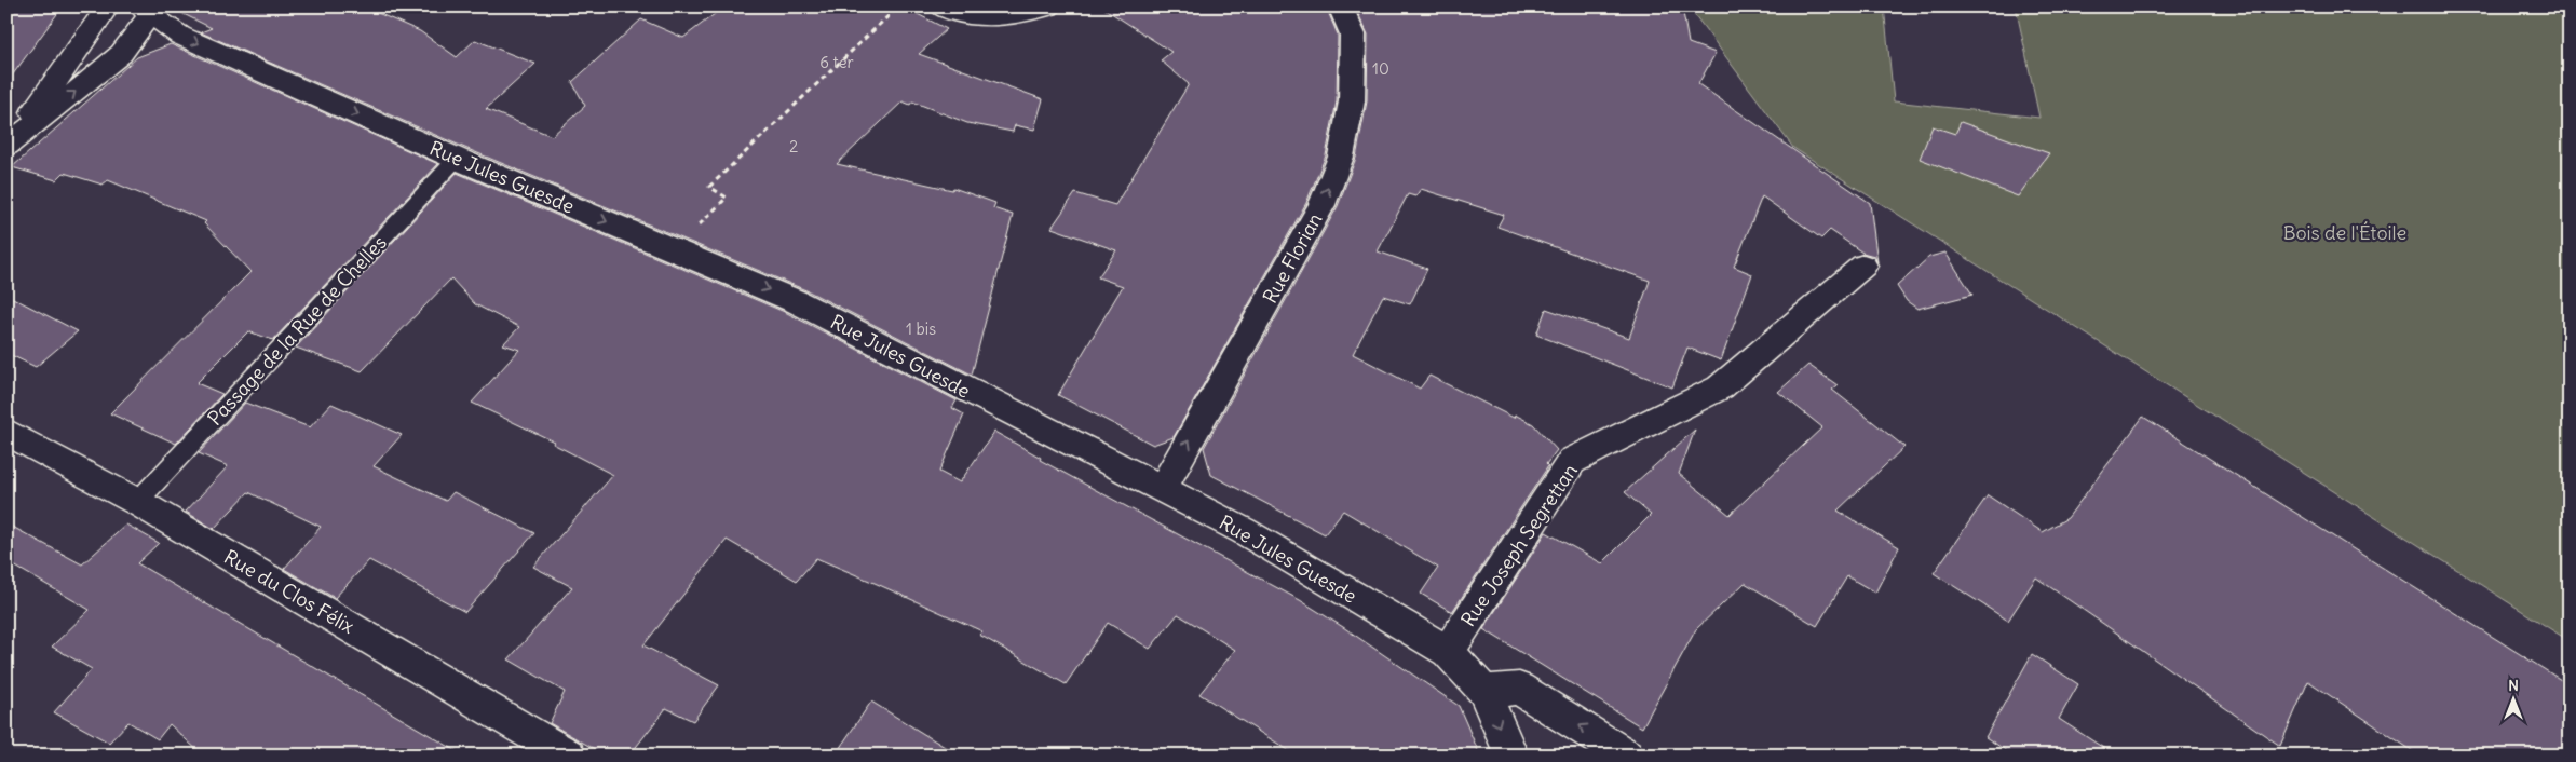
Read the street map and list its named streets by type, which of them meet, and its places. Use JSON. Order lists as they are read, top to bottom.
{
  "streets": {
    "street": [
      "Rue Jules Guesde",
      "Rue Florian",
      "Rue Joseph Segrettan",
      "Rue du Clos Félix"
    ],
    "lane": ["Passage de la Rue de Chelles"]
  },
  "crossings": [
    ["Rue Jules Guesde", "Rue Florian"],
    ["Rue Jules Guesde", "Passage de la Rue de Chelles"],
    ["Rue Jules Guesde", "Rue Joseph Segrettan"],
    ["Passage de la Rue de Chelles", "Rue du Clos Félix"]
  ],
  "one_way": ["Rue Jules Guesde", "Rue Florian"],
  "parks": ["Bois de l'Étoile"],
  "house_numbers": [
    "6 ter",
    "10",
    "2",
    "1 bis"
  ],
  "north": "top"
}
